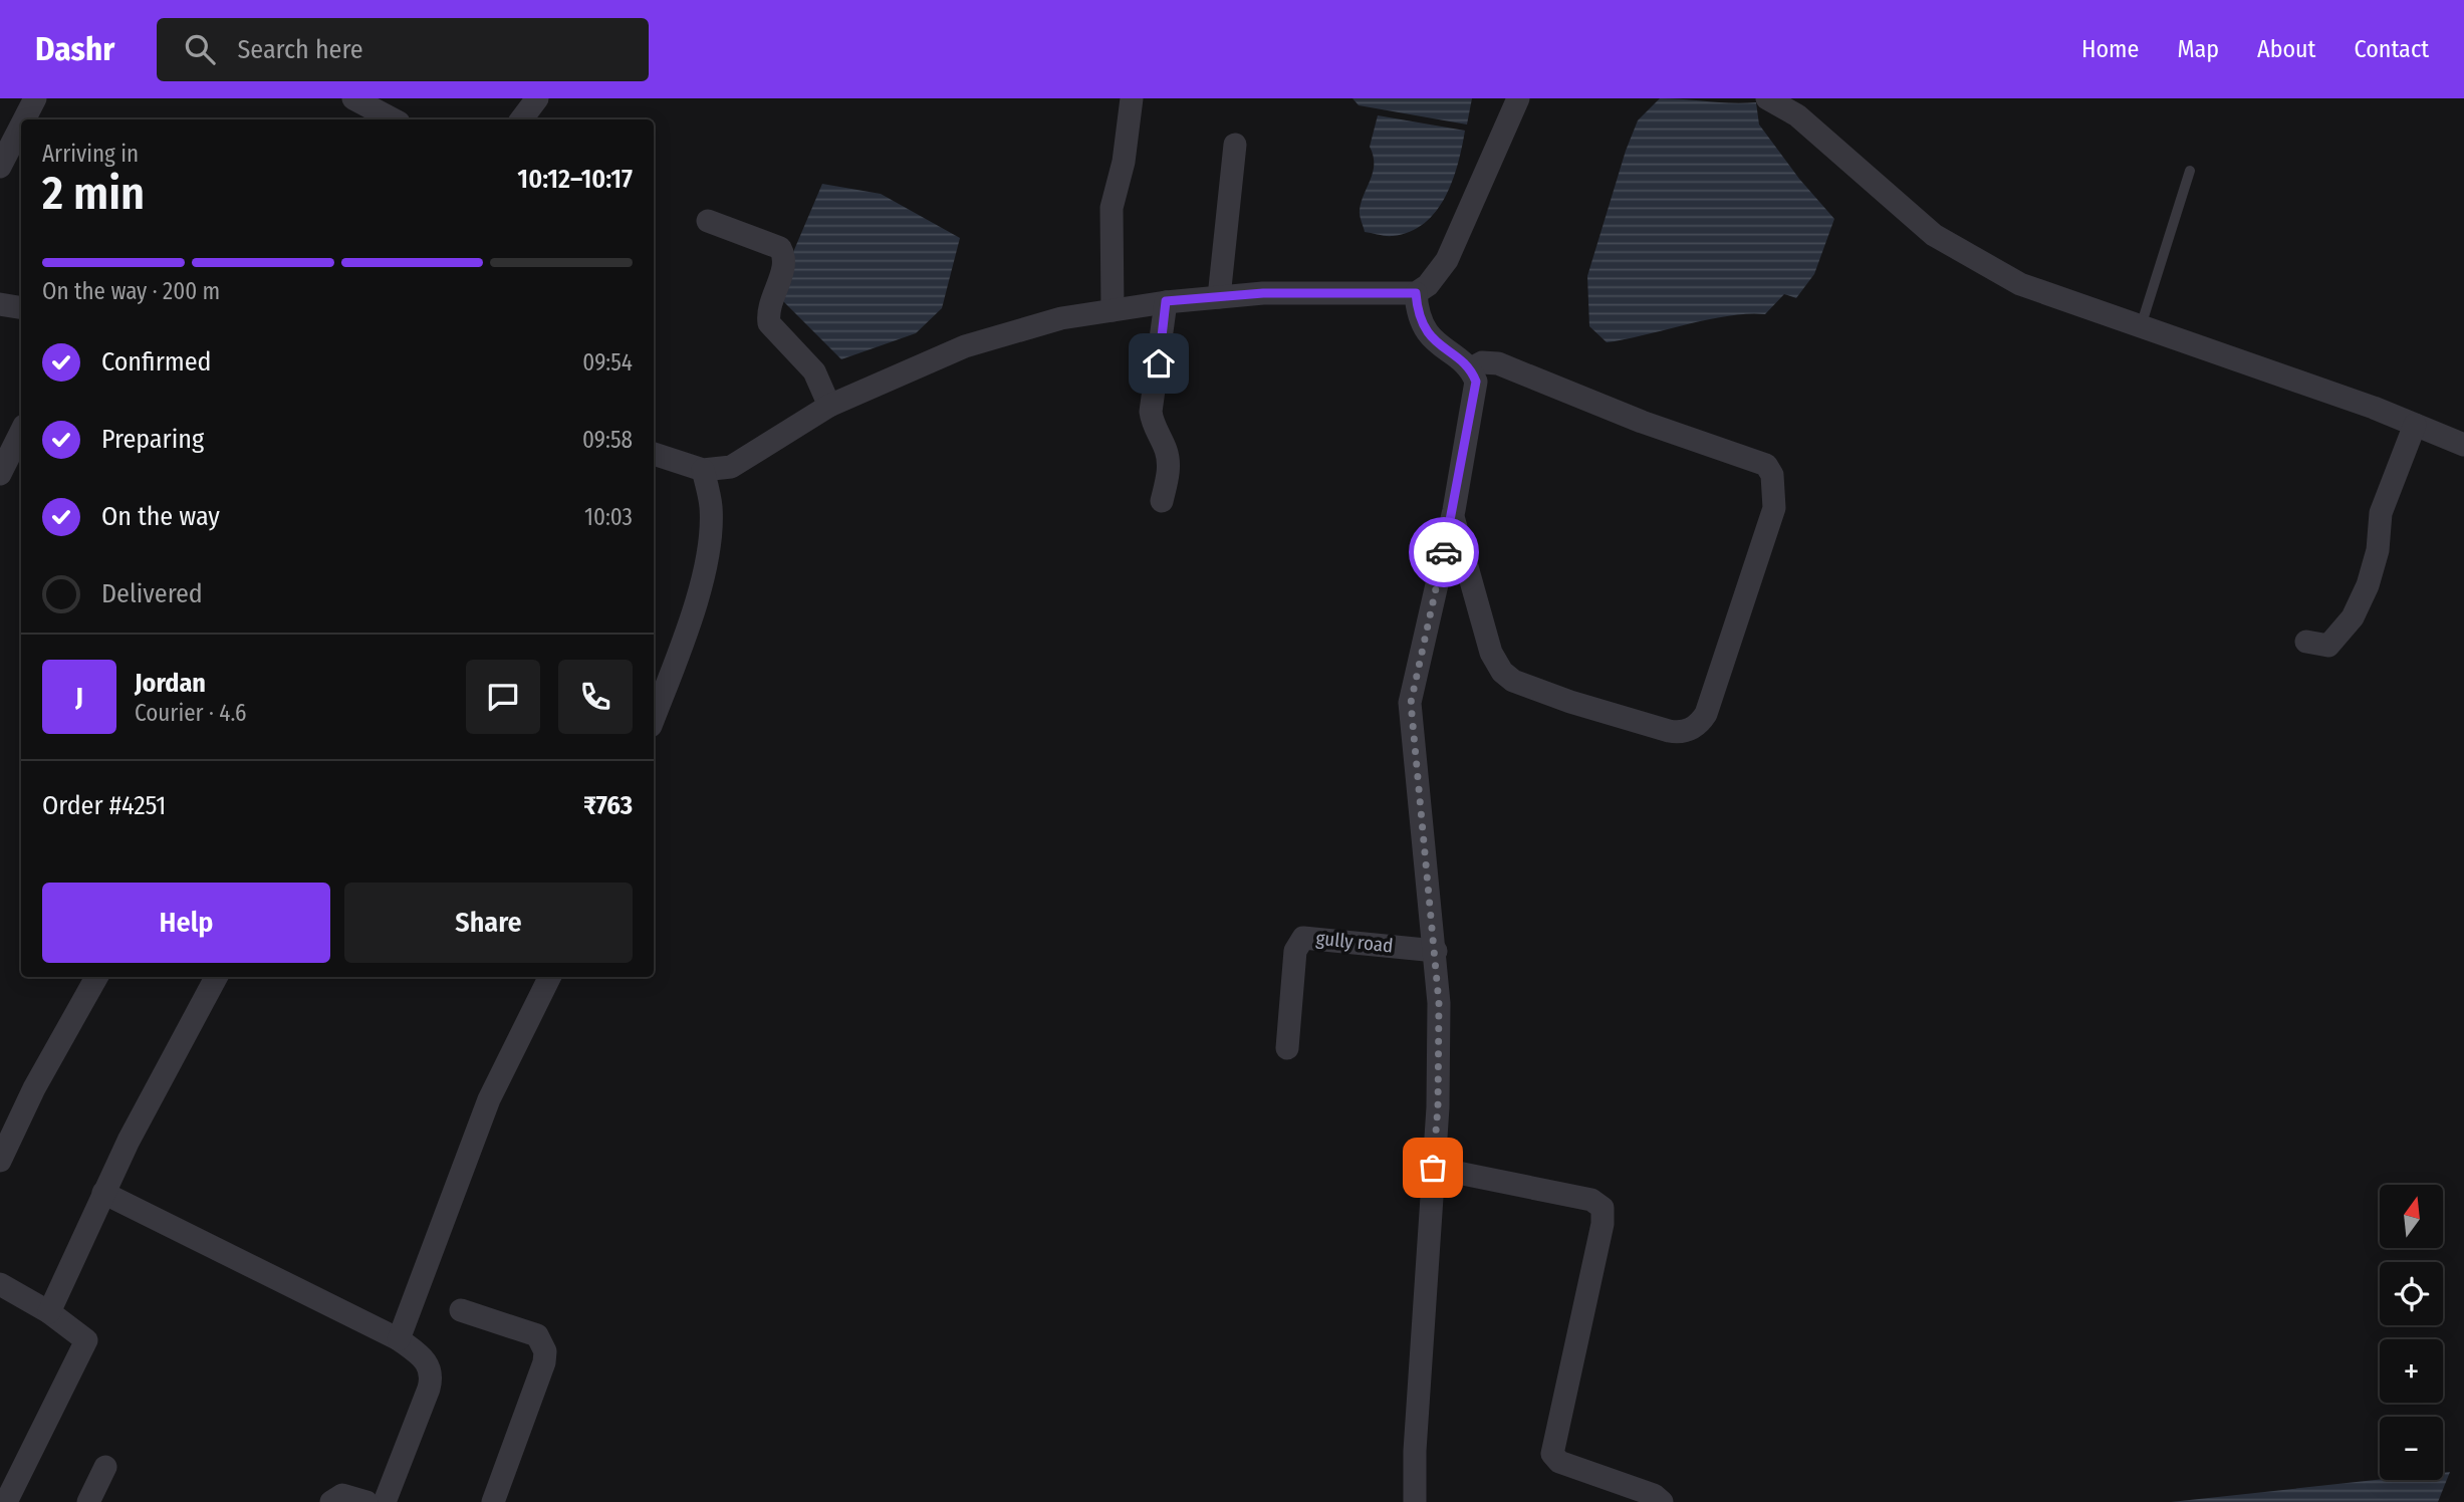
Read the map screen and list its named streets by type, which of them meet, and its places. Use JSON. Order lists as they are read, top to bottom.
{
  "streets": {
    "street": ["gully road"]
  },
  "north": "top",
  "page": {
    "header": "Dashr",
    "search": "Search here",
    "nav": [
      "Home",
      "Map",
      "About",
      "Contact"
    ],
    "heading": ["2 min", "Arriving in", "10:12–10:17"],
    "panel": [
      "Jordan",
      "Courier · 4.6",
      "Order #4251",
      "₹763"
    ],
    "bar": "On the way · 200 m",
    "list": [
      ["Confirmed", "09:54"],
      ["Preparing", "09:58"],
      ["On the way", "10:03"],
      "Delivered"
    ],
    "round": "J",
    "buttons": ["Help", "Share"],
    "map_buttons": ["+", "−"]
  }
}
